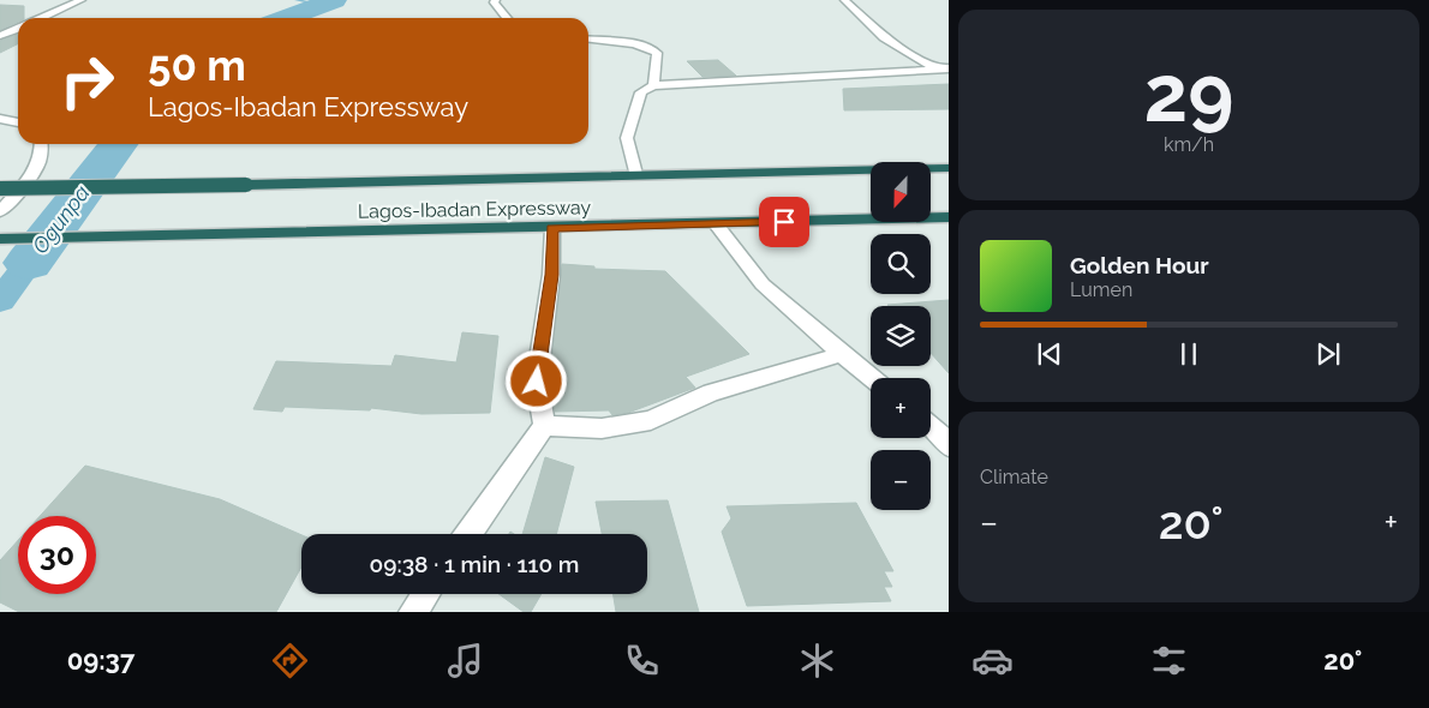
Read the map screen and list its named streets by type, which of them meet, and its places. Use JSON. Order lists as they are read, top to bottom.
{
  "streets": {
    "highway": ["Lagos-Ibadan Expressway"]
  },
  "water": ["Ogunpa"],
  "north": "bottom",
  "page": {
    "tile": [
      ["29", "km/h"],
      "Climate"
    ],
    "turn": ["50 m", "Lagos-Ibadan Expressway"],
    "map_buttons": ["+", "−"],
    "song": ["Golden Hour", "Lumen"],
    "heat": ["−", "20°", "+"],
    "limit": "30",
    "trip": "09:38 · 1 min · 110 m",
    "tabs": ["09:37", "20°"]
  }
}
